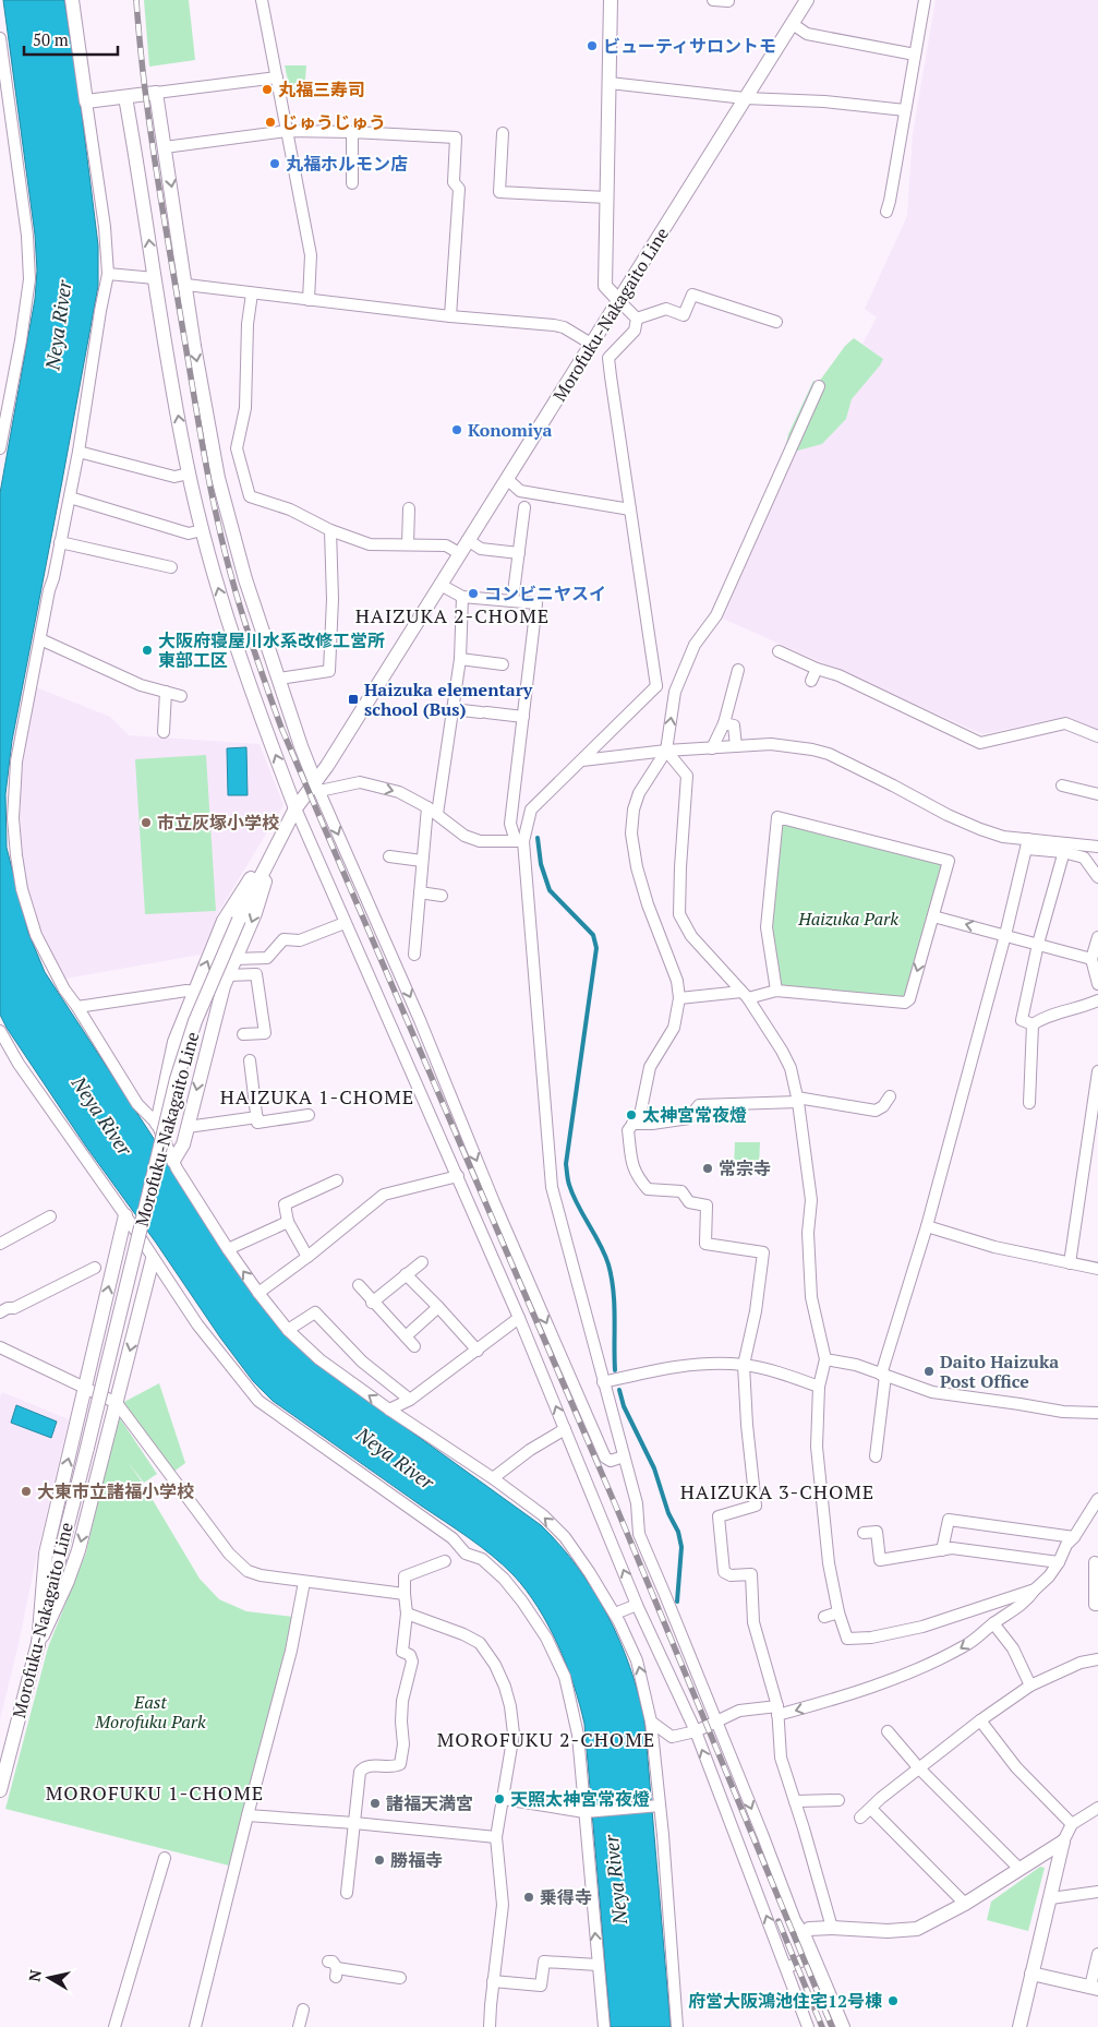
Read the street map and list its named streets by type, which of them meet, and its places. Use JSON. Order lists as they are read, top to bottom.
{
  "streets": {
    "street": ["Morofuku-Nakagaito Line"]
  },
  "districts": [
    "HAIZUKA 2-CHOME",
    "HAIZUKA 1-CHOME",
    "HAIZUKA 3-CHOME",
    "MOROFUKU 2-CHOME",
    "MOROFUKU 1-CHOME"
  ],
  "water": ["Neya River"],
  "parks": ["Haizuka Park", "East Morofuku Park"],
  "places": {
    "other": [
      "ビューティサロントモ",
      "丸福三寿司",
      "じゅうじゅう",
      "丸福ホルモン店",
      "Konomiya",
      "コンビニヤスイ",
      "大阪府寝屋川水系改修工営所 東部工区",
      "市立灰塚小学校",
      "太神宮常夜燈",
      "常宗寺",
      "Daito Haizuka Post Office",
      "大東市立諸福小学校",
      "天照太神宮常夜燈",
      "諸福天満宮",
      "勝福寺",
      "乗得寺",
      "府営大阪鴻池住宅12号棟"
    ],
    "transit": ["Haizuka elementary school (Bus)"]
  },
  "scale_bar": "50 m",
  "north": "left"
}
